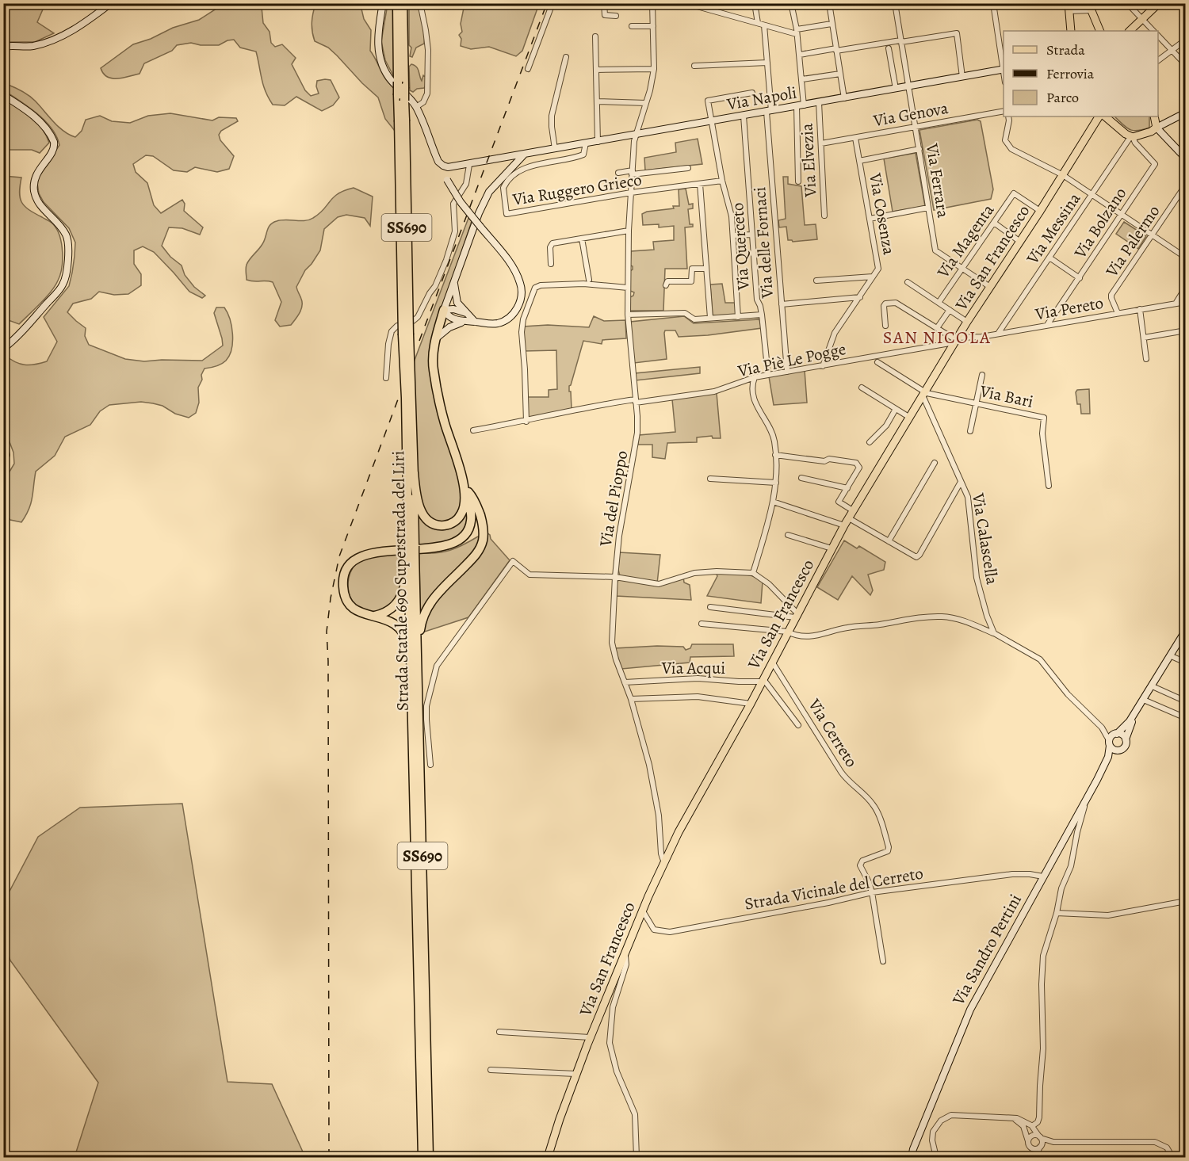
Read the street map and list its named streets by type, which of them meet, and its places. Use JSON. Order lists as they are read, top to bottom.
{
  "streets": {
    "highway": ["SS690", "Strada Statale 690 Superstrada del Liri"],
    "main road": ["Via Napoli", "Via San Francesco", "Via Sandro Pertini"],
    "street": [
      "Via Genova",
      "Via Elvezia",
      "Via Ferrara",
      "Via Ruggero Grieco",
      "Via Cosenza",
      "Via Bolzano",
      "Via Messina",
      "Via Magenta",
      "Via Palermo",
      "Via delle Fornaci",
      "Via Querceto",
      "Via Pereto",
      "Via Piè Le Pogge",
      "Via Bari",
      "Via del Pioppo",
      "Via Calascella",
      "Via Acqui",
      "Via Cerreto",
      "Strada Vicinale del Cerreto"
    ]
  },
  "crossings": [
    ["Via Napoli", "Via Elvezia"],
    ["Via Napoli", "Via Ferrara"],
    ["Via Napoli", "Via Ruggero Grieco"],
    ["Via Napoli", "Via delle Fornaci"],
    ["Via Napoli", "Via Querceto"],
    ["Via Napoli", "Via del Pioppo"],
    ["Via Genova", "Via Elvezia"],
    ["Via Genova", "Via Ferrara"],
    ["Via Genova", "Via Cosenza"],
    ["Via Ferrara", "Via Magenta"],
    ["Via Ruggero Grieco", "Via del Pioppo"],
    ["Via Cosenza", "Via Piè Le Pogge"],
    ["Via Bolzano", "Via Messina"],
    ["Via Bolzano", "Via Pereto"],
    ["Via Messina", "Via Pereto"],
    ["Via Magenta", "Via San Francesco"],
    ["Via Palermo", "Via Pereto"],
    ["Via delle Fornaci", "Via Piè Le Pogge"],
    ["Via Querceto", "Via Piè Le Pogge"],
    ["Via San Francesco", "Via Pereto"],
    ["Via San Francesco", "Via Piè Le Pogge"],
    ["Via San Francesco", "Via Bari"],
    ["Via San Francesco", "Via del Pioppo"],
    ["Via San Francesco", "Via Calascella"],
    ["Via San Francesco", "Via Acqui"],
    ["Via San Francesco", "Via Cerreto"],
    ["Via San Francesco", "Strada Vicinale del Cerreto"],
    ["Via Pereto", "Via Piè Le Pogge"],
    ["Via Piè Le Pogge", "Via del Pioppo"],
    ["Via Bari", "Via Calascella"],
    ["Via del Pioppo", "Via Acqui"],
    ["Via Cerreto", "Strada Vicinale del Cerreto"],
    ["Strada Vicinale del Cerreto", "Via Sandro Pertini"]
  ],
  "districts": ["SAN NICOLA"],
  "legend": ["Strada", "Ferrovia", "Parco"]
}
